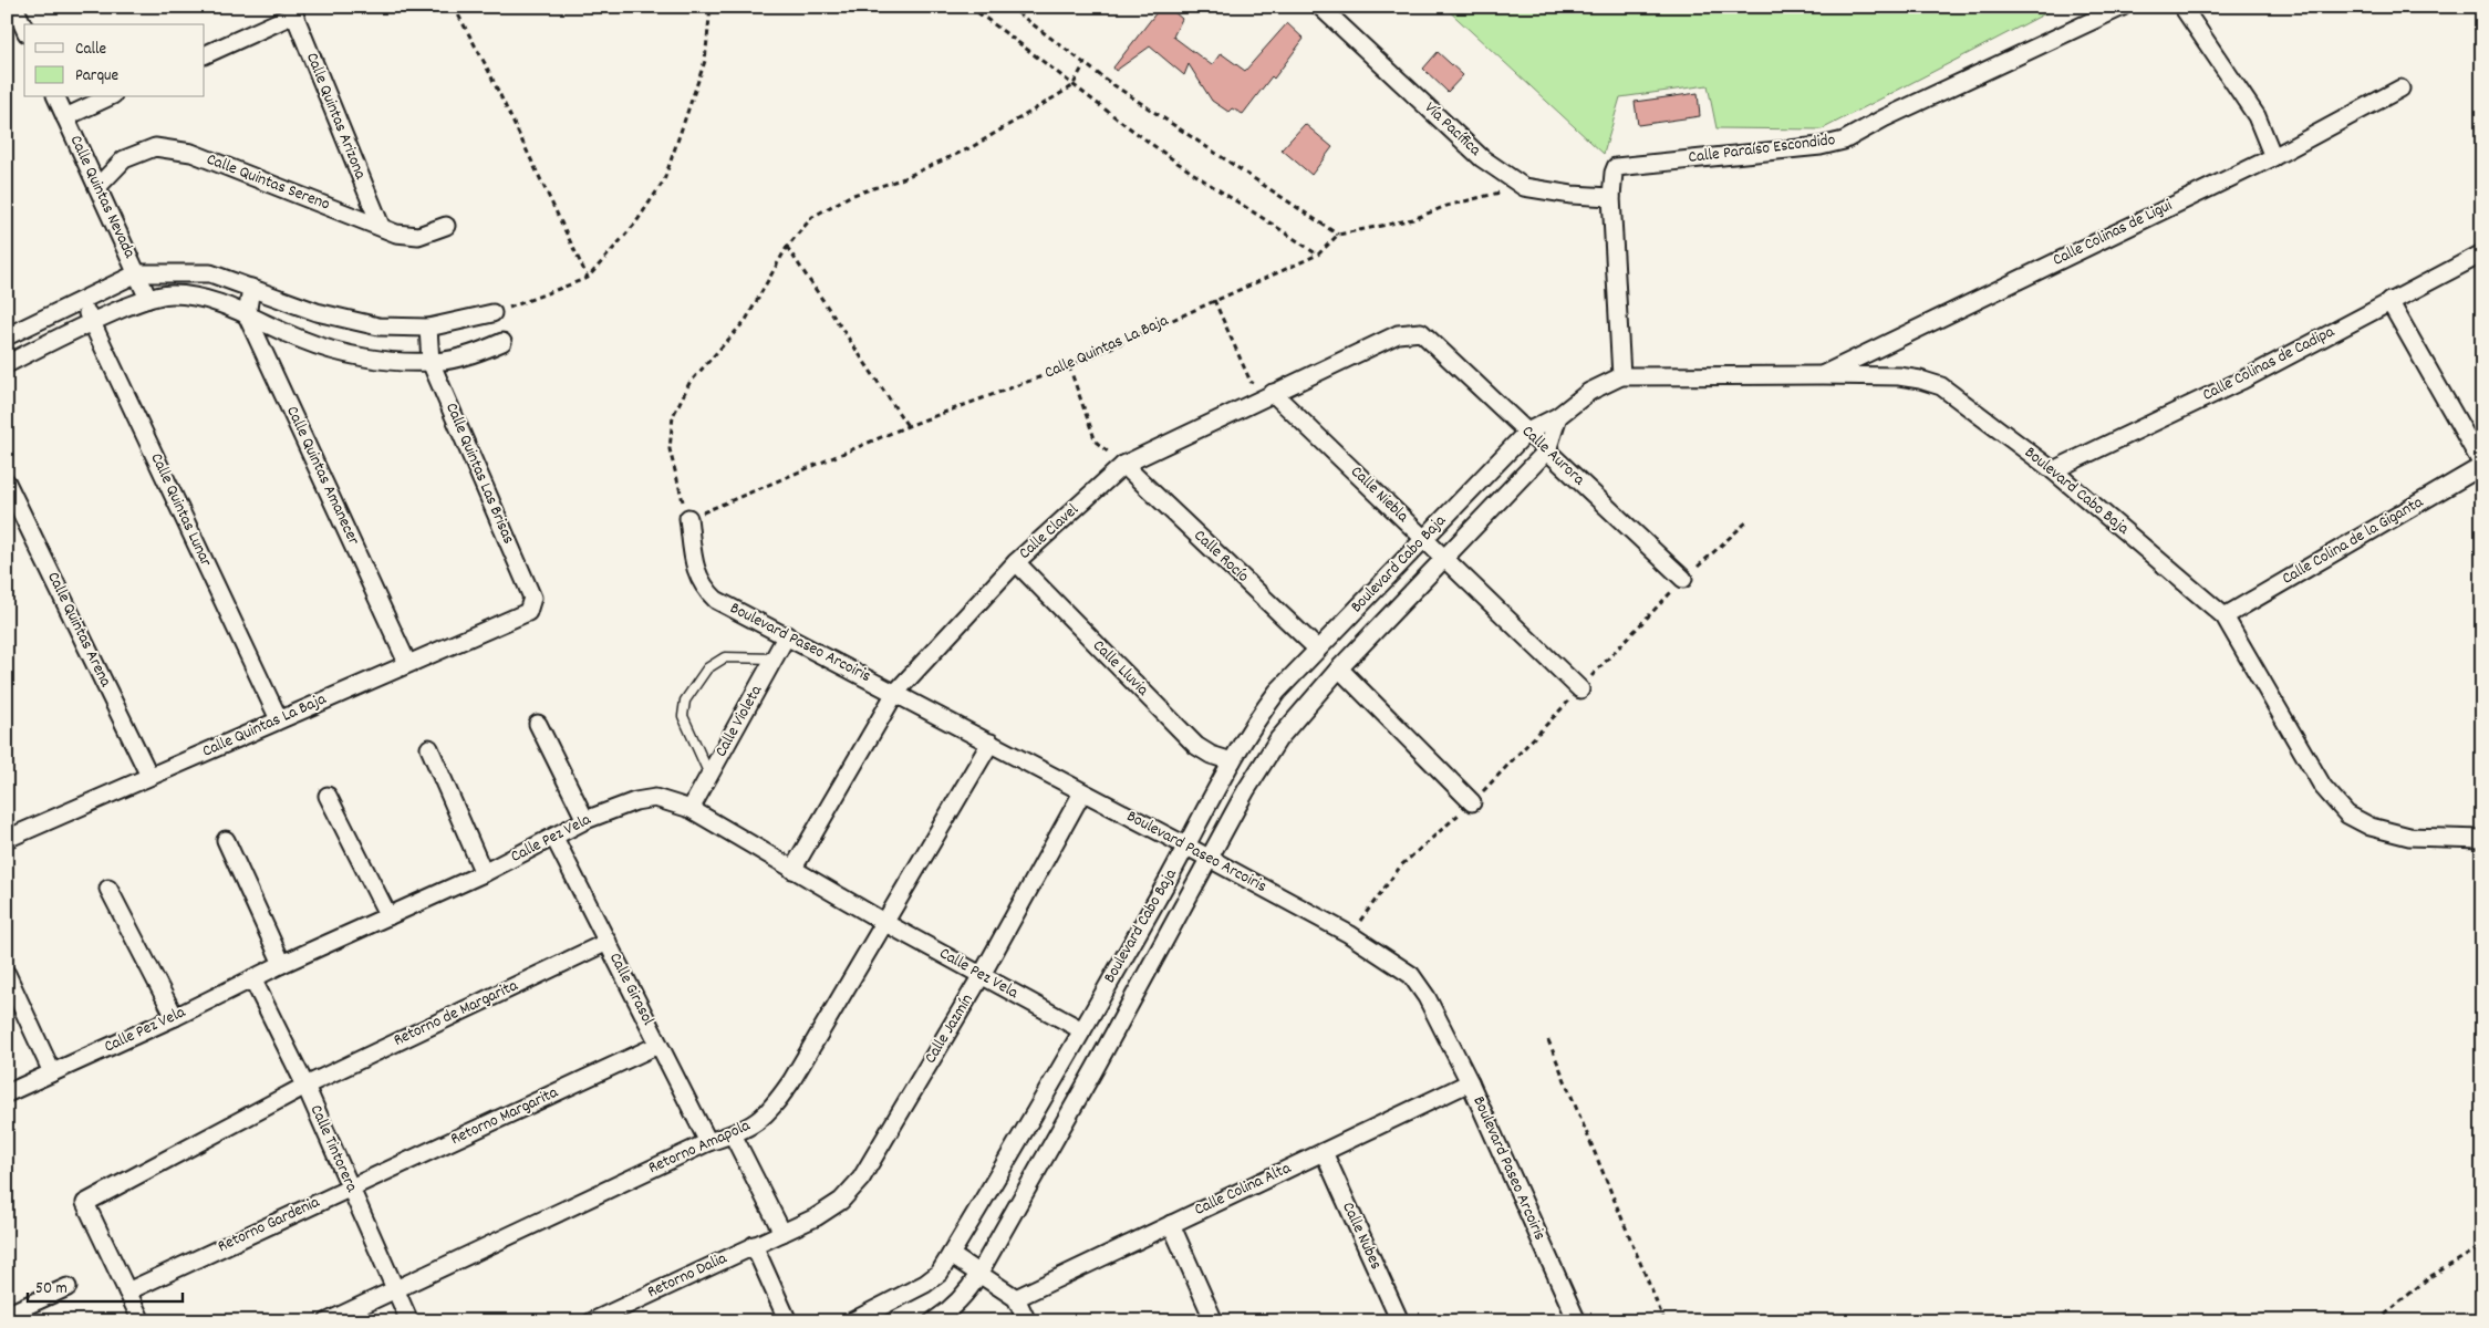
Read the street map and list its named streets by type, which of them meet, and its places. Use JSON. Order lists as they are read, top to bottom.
{
  "streets": {
    "street": [
      "Calle Quintas Arizona",
      "Vía Pacífica",
      "Calle Paraíso Escondido",
      "Calle Quintas Sereno",
      "Calle Quintas Nevada",
      "Calle Colinas de Ligui",
      "Calle Quintas La Baja",
      "Calle Colinas de Cadipa",
      "Calle Aurora",
      "Calle Quintas Las Brisas",
      "Calle Quintas Amanecer",
      "Boulevard Cabo Baja",
      "Calle Niebla",
      "Calle Quintas Lunar",
      "Calle Clavel",
      "Calle Colina de la Giganta",
      "Calle Rocío",
      "Calle Quintas Arena",
      "Boulevard Paseo Arcoiris",
      "Calle Lluvia",
      "Calle Violeta",
      "Calle Pez Vela",
      "Calle Girasol",
      "Retorno de Margarita",
      "Calle Jazmín",
      "Retorno Margarita",
      "Retorno Amapola",
      "Calle Tintorera",
      "Calle Colina Alta",
      "Retorno Gardenia",
      "Calle Nubes",
      "Retorno Dalia"
    ]
  },
  "crossings": [
    ["Calle Quintas Arizona", "Calle Quintas Sereno"],
    ["Vía Pacífica", "Calle Paraíso Escondido"],
    ["Calle Paraíso Escondido", "Boulevard Cabo Baja"],
    ["Calle Quintas Sereno", "Calle Quintas Nevada"],
    ["Calle Colinas de Ligui", "Boulevard Cabo Baja"],
    ["Calle Quintas La Baja", "Calle Quintas Las Brisas"],
    ["Calle Quintas La Baja", "Calle Quintas Amanecer"],
    ["Calle Quintas La Baja", "Calle Quintas Lunar"],
    ["Calle Quintas La Baja", "Calle Quintas Arena"],
    ["Calle Quintas La Baja", "Boulevard Paseo Arcoiris"],
    ["Calle Colinas de Cadipa", "Boulevard Cabo Baja"],
    ["Calle Aurora", "Boulevard Cabo Baja"],
    ["Calle Aurora", "Calle Clavel"],
    ["Boulevard Cabo Baja", "Calle Niebla"],
    ["Boulevard Cabo Baja", "Calle Colina de la Giganta"],
    ["Boulevard Cabo Baja", "Calle Rocío"],
    ["Boulevard Cabo Baja", "Boulevard Paseo Arcoiris"],
    ["Boulevard Cabo Baja", "Calle Lluvia"],
    ["Boulevard Cabo Baja", "Calle Pez Vela"],
    ["Calle Niebla", "Calle Clavel"],
    ["Calle Clavel", "Calle Rocío"],
    ["Calle Clavel", "Boulevard Paseo Arcoiris"],
    ["Calle Clavel", "Calle Lluvia"],
    ["Calle Clavel", "Calle Pez Vela"],
    ["Boulevard Paseo Arcoiris", "Calle Violeta"],
    ["Boulevard Paseo Arcoiris", "Calle Jazmín"],
    ["Boulevard Paseo Arcoiris", "Retorno Amapola"],
    ["Boulevard Paseo Arcoiris", "Calle Colina Alta"],
    ["Calle Violeta", "Calle Pez Vela"],
    ["Calle Pez Vela", "Calle Girasol"],
    ["Calle Pez Vela", "Calle Jazmín"],
    ["Calle Pez Vela", "Retorno Amapola"],
    ["Calle Pez Vela", "Calle Tintorera"],
    ["Calle Girasol", "Retorno de Margarita"],
    ["Calle Girasol", "Retorno Margarita"],
    ["Calle Girasol", "Retorno Amapola"],
    ["Retorno de Margarita", "Calle Tintorera"],
    ["Retorno de Margarita", "Retorno Gardenia"],
    ["Calle Jazmín", "Retorno Dalia"],
    ["Retorno Margarita", "Calle Tintorera"],
    ["Retorno Margarita", "Retorno Gardenia"],
    ["Retorno Amapola", "Calle Tintorera"],
    ["Calle Tintorera", "Retorno Gardenia"],
    ["Calle Colina Alta", "Calle Nubes"]
  ],
  "legend": ["Calle", "Parque"],
  "scale_bar": "50 m"
}
